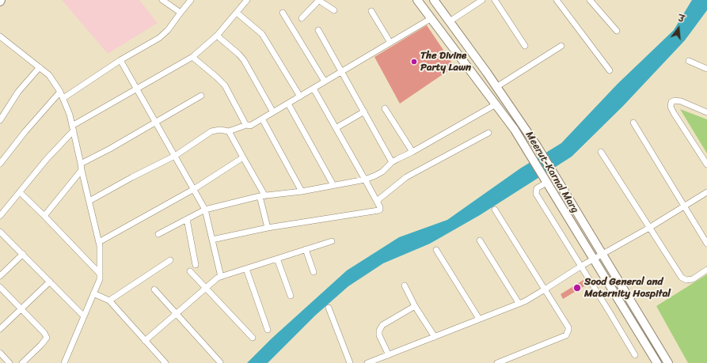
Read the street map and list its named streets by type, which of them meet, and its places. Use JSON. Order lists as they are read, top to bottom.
{
  "streets": {
    "street": ["Meerut-Karnal Marg"]
  },
  "places": ["The Divine Party Lawn", "Sood General and Maternity Hospital"],
  "north": "top"
}
